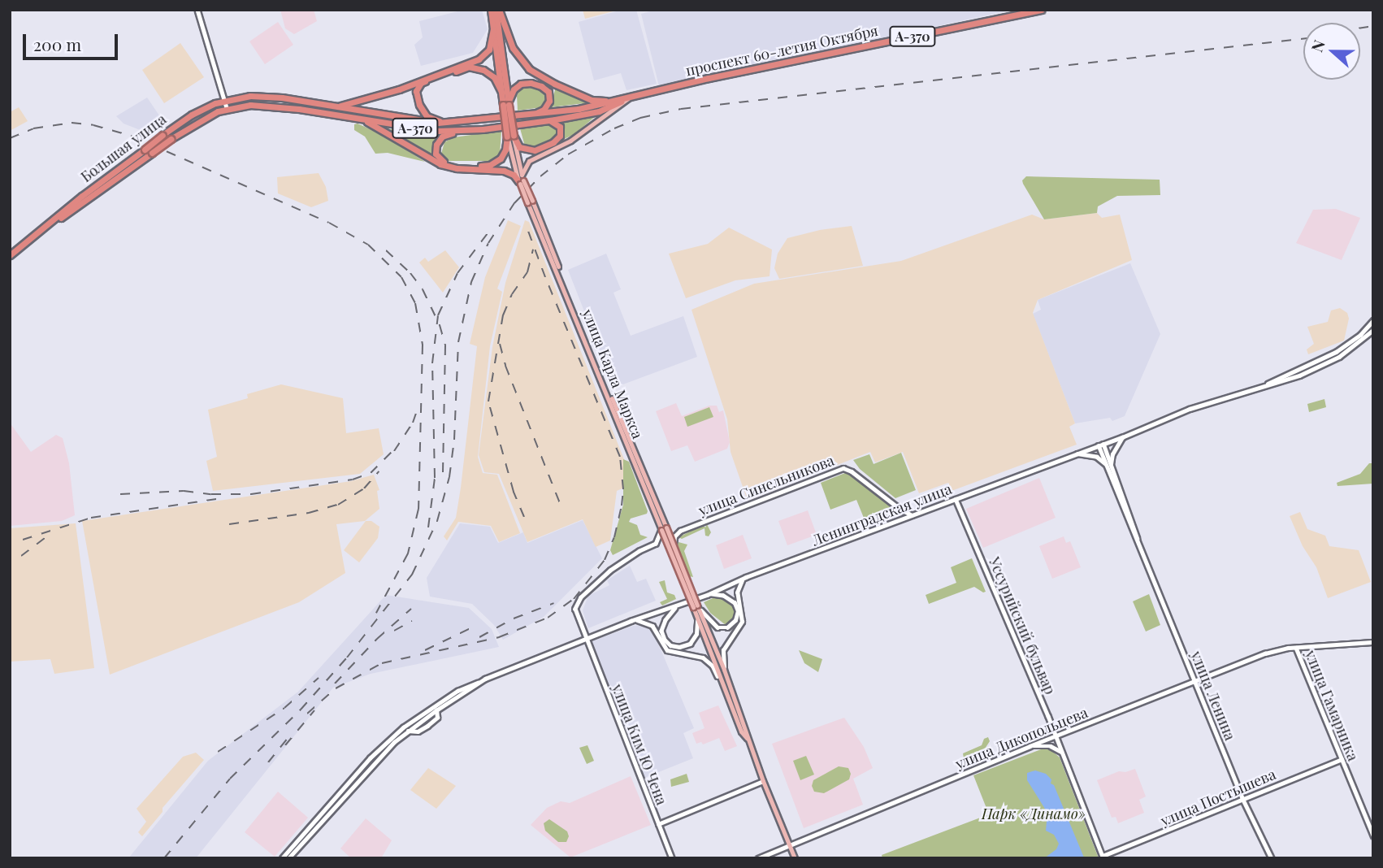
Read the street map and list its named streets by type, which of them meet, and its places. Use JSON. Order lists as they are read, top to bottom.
{
  "streets": {
    "highway": ["А-370", "проспект 60-летия Октября", "Большая улица"],
    "main road": [
      "улица Карла Маркса",
      "улица Синельникова",
      "Ленинградская улица",
      "Уссурийский бульвар",
      "улица Ленина",
      "улица Гамарника",
      "улица Дикопольцева",
      "улица Ким Ю Чена",
      "улица Постышева"
    ]
  },
  "crossings": [
    ["проспект 60-летия Октября", "Большая улица"],
    ["улица Карла Маркса", "улица Дикопольцева"],
    ["улица Синельникова", "Ленинградская улица"],
    ["Ленинградская улица", "Уссурийский бульвар"],
    ["Ленинградская улица", "улица Ленина"],
    ["Ленинградская улица", "улица Ким Ю Чена"],
    ["Уссурийский бульвар", "улица Дикопольцева"],
    ["Уссурийский бульвар", "улица Постышева"],
    ["улица Ленина", "улица Дикопольцева"],
    ["улица Ленина", "улица Постышева"],
    ["улица Гамарника", "улица Дикопольцева"],
    ["улица Гамарника", "улица Постышева"]
  ],
  "parks": ["Парк «Динамо»"],
  "scale_bar": "200 m",
  "north": "left"
}
